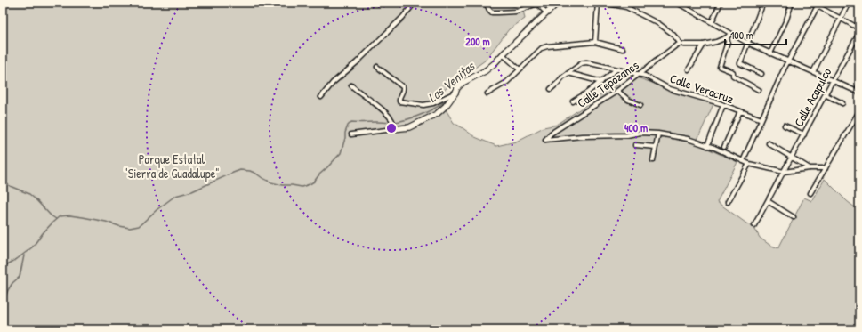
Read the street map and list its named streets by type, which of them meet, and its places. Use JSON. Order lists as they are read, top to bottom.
{
  "streets": {
    "street": ["Calle Tepozanes", "Calle Veracruz", "Calle Acapulco"]
  },
  "crossings": [
    ["Calle Tepozanes", "Calle Veracruz"]
  ],
  "water": ["Las Venitas"],
  "parks": ["Parque Estatal \"Sierra de Guadalupe\""],
  "scale_bar": "100 m",
  "rings": ["200 m", "400 m"]
}
